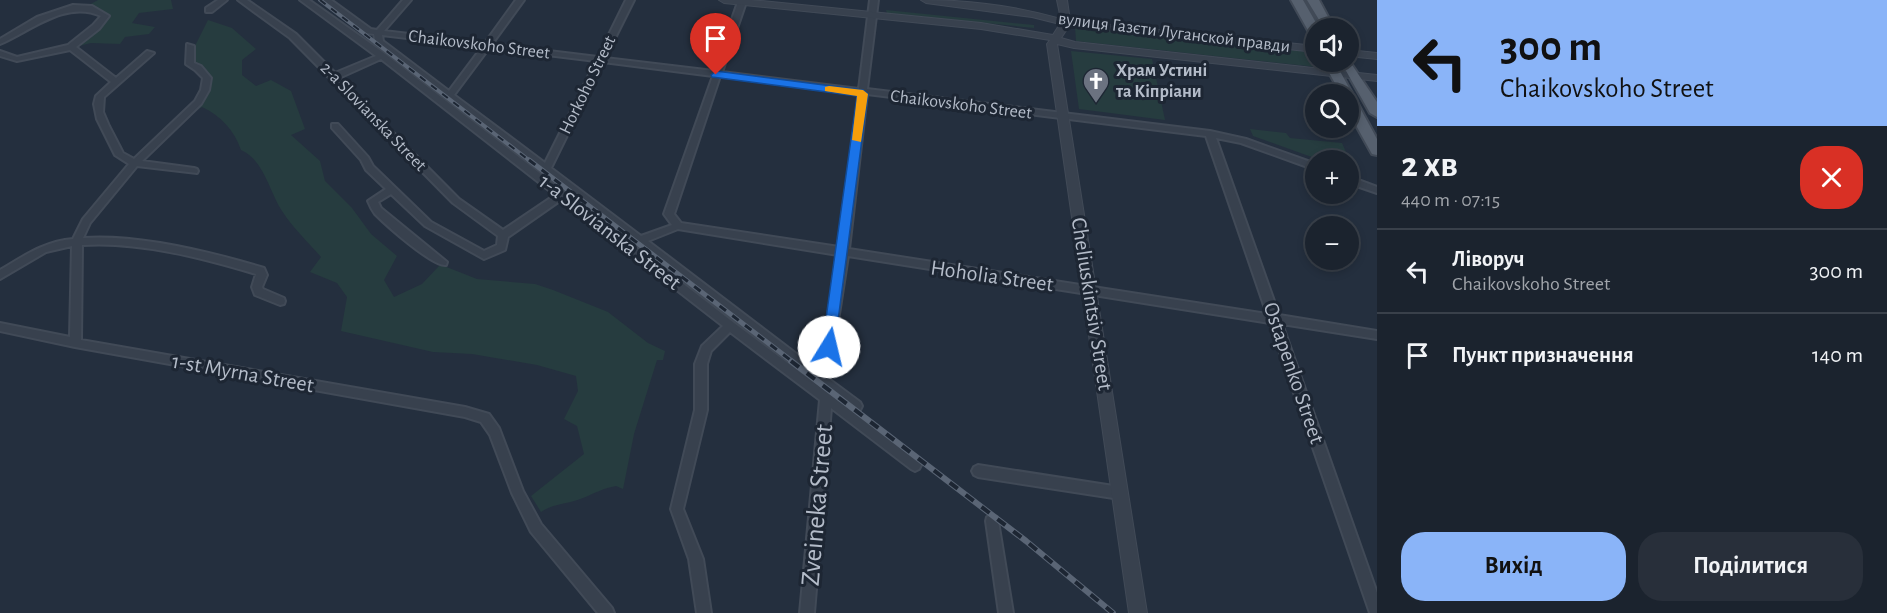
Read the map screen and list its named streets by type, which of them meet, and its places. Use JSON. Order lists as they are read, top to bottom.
{
  "streets": {
    "street": [
      "вулиця Газєти Луганской правди",
      "Chaikovskoho Street",
      "Horkoho Street",
      "2-a Slovianska Street",
      "1-a Slovianska Street",
      "Hoholia Street",
      "Cheliuskintsiv Street",
      "1-st Myrna Street",
      "Ostapenko Street",
      "Zveineka Street"
    ]
  },
  "crossings": [
    ["вулиця Газєти Луганской правди", "Cheliuskintsiv Street"],
    ["Chaikovskoho Street", "Horkoho Street"],
    ["Chaikovskoho Street", "Cheliuskintsiv Street"],
    ["Chaikovskoho Street", "Ostapenko Street"],
    ["Chaikovskoho Street", "Zveineka Street"],
    ["Horkoho Street", "Zveineka Street"],
    ["1-a Slovianska Street", "Zveineka Street"],
    ["Hoholia Street", "Cheliuskintsiv Street"],
    ["Hoholia Street", "Ostapenko Street"]
  ],
  "places": {
    "church": ["Храм Устині та Кіпріани"]
  },
  "page": {
    "turn": ["300 m", "Chaikovskoho Street"],
    "map_buttons": ["+", "−"],
    "heading": ["2 хв", "440 m · 07:15"],
    "list": [
      {
        "name": "Ліворуч",
        "note": "Chaikovskoho Street",
        "value": "300 m"
      },
      {
        "name": "Пункт призначення",
        "value": "140 m"
      }
    ],
    "buttons": ["Вихід", "Поділитися"]
  }
}
